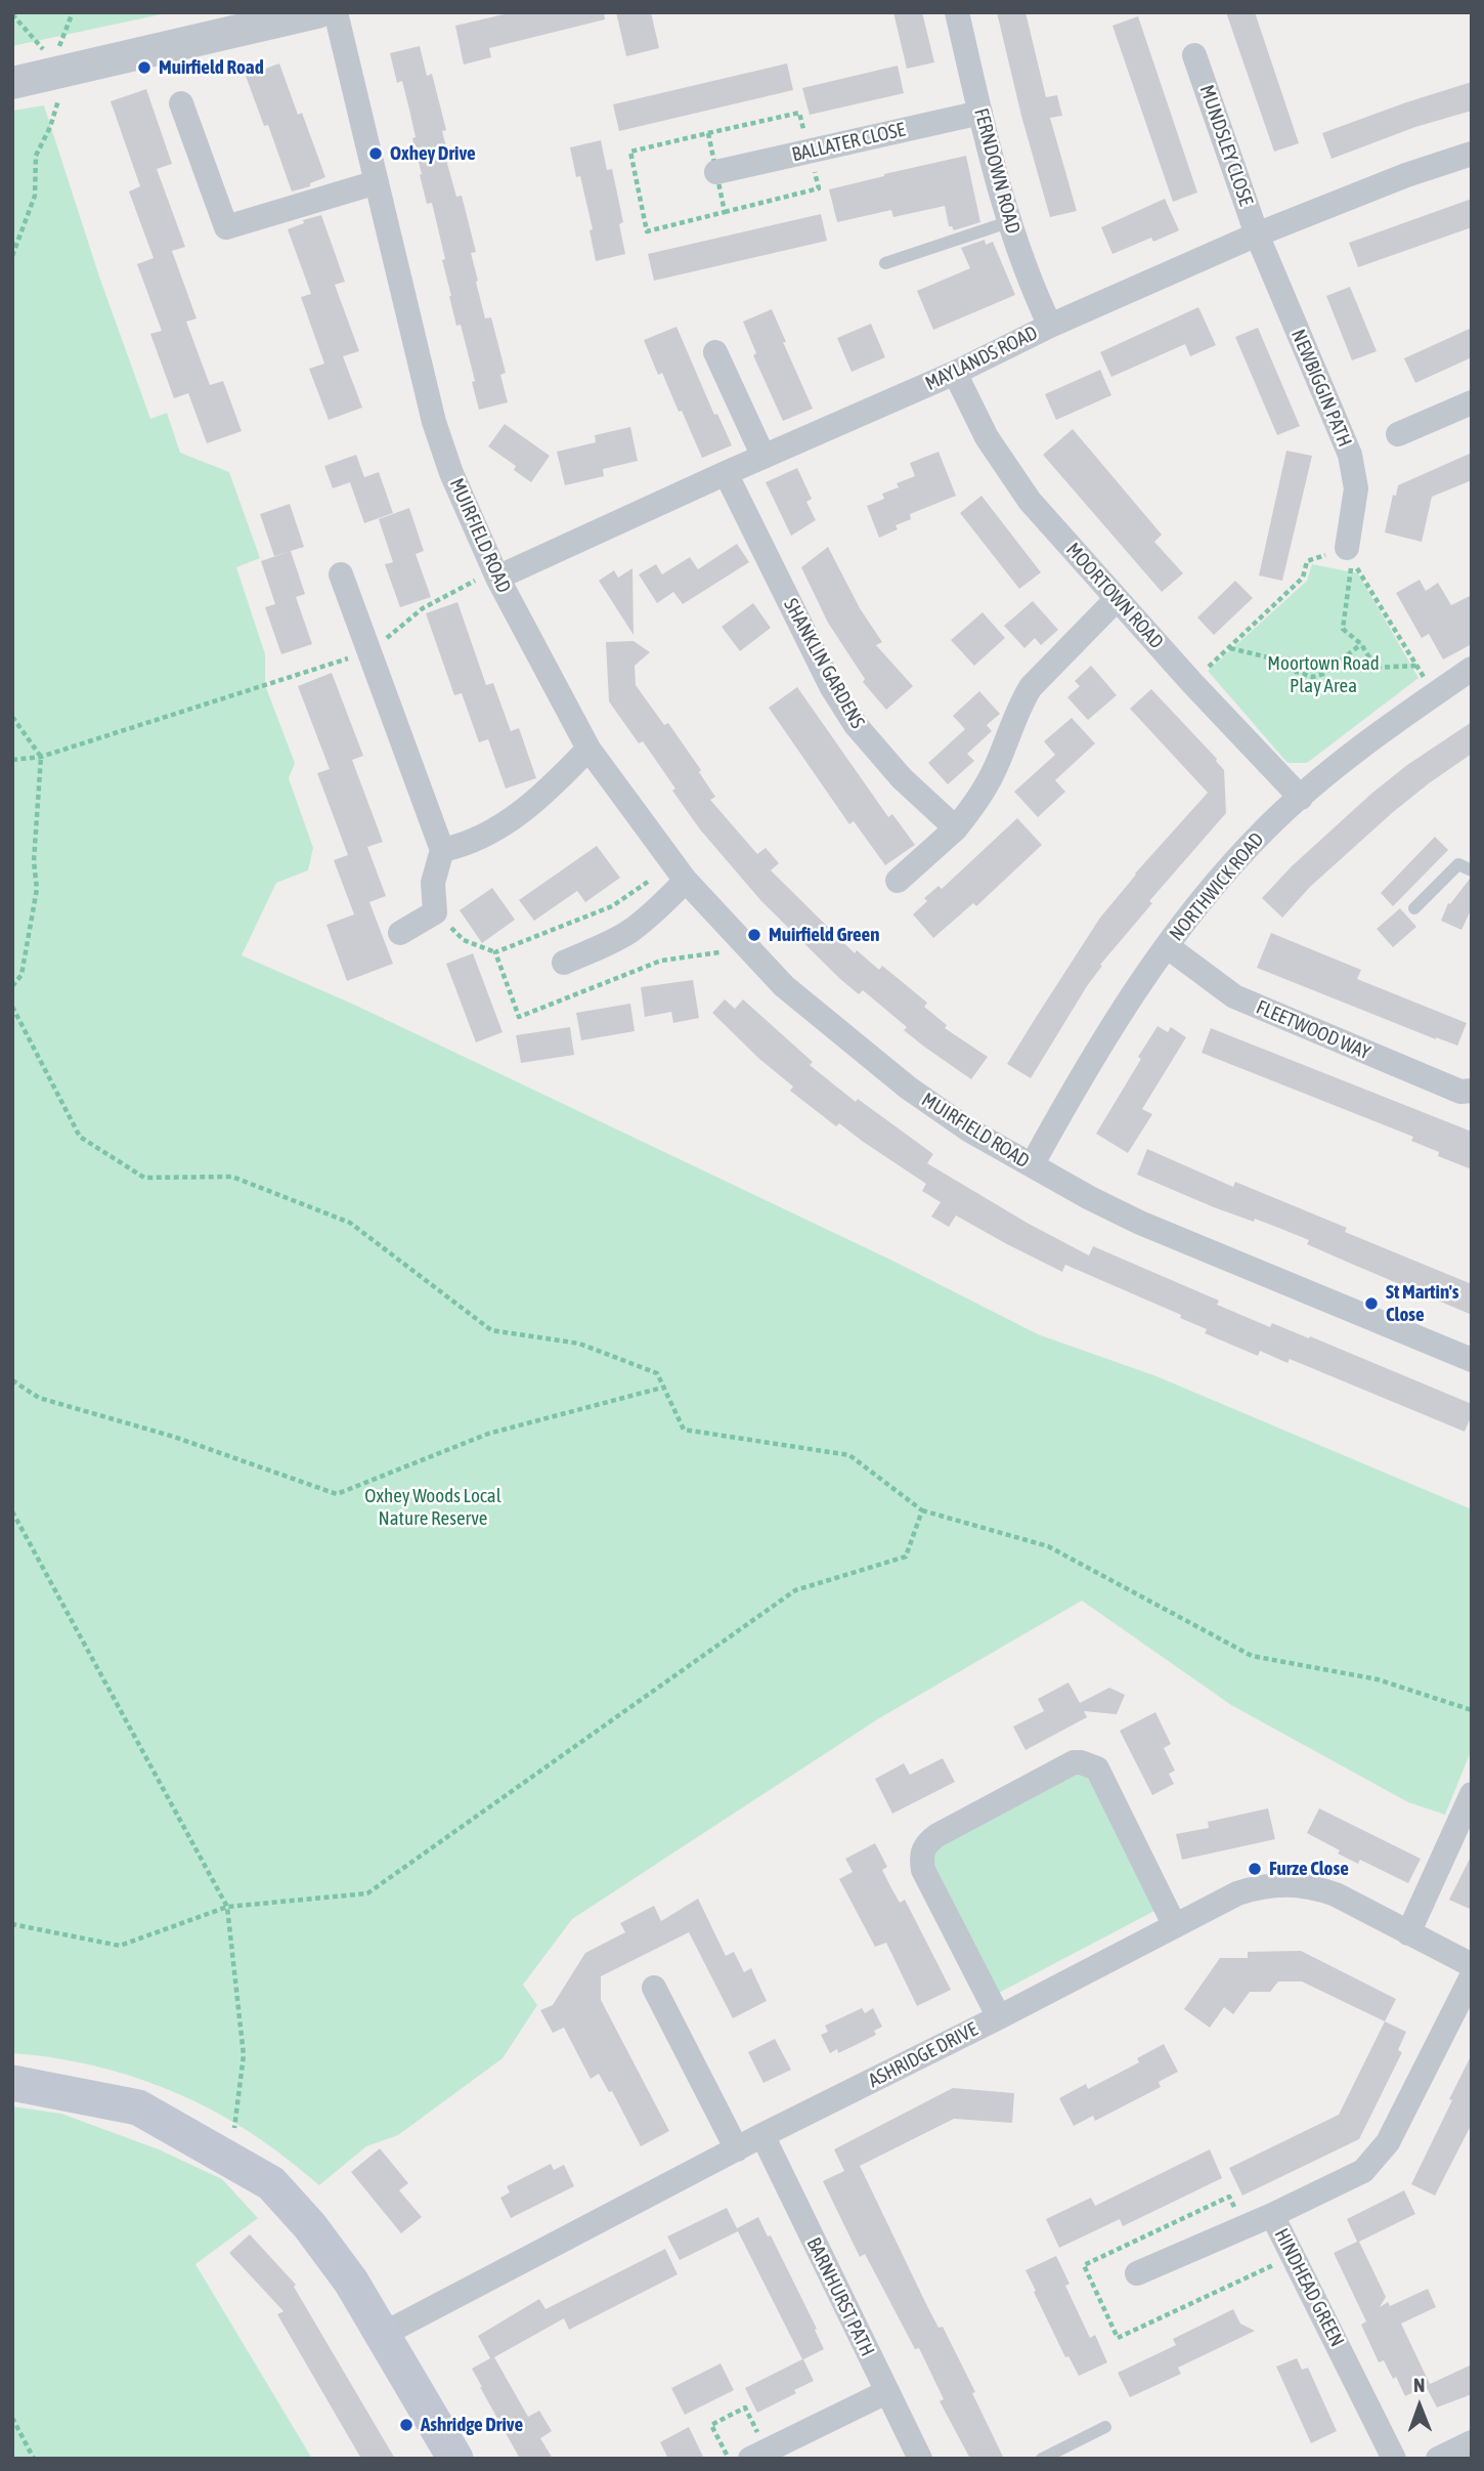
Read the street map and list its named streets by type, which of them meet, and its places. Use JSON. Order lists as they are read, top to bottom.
{
  "streets": {
    "street": [
      "BALLATER CLOSE",
      "MUNDSLEY CLOSE",
      "FERNDOWN ROAD",
      "MAYLANDS ROAD",
      "NEWBIGGIN PATH",
      "MUIRFIELD ROAD",
      "MOORTOWN ROAD",
      "SHANKLIN GARDENS",
      "NORTHWICK ROAD",
      "FLEETWOOD WAY",
      "ASHRIDGE DRIVE",
      "HINDHEAD GREEN",
      "BARNHURST PATH"
    ]
  },
  "crossings": [
    ["BALLATER CLOSE", "FERNDOWN ROAD"],
    ["MUNDSLEY CLOSE", "MAYLANDS ROAD"],
    ["MUNDSLEY CLOSE", "NEWBIGGIN PATH"],
    ["FERNDOWN ROAD", "MAYLANDS ROAD"],
    ["MAYLANDS ROAD", "NEWBIGGIN PATH"],
    ["MAYLANDS ROAD", "MUIRFIELD ROAD"],
    ["MAYLANDS ROAD", "MOORTOWN ROAD"],
    ["MAYLANDS ROAD", "SHANKLIN GARDENS"],
    ["MUIRFIELD ROAD", "NORTHWICK ROAD"],
    ["MOORTOWN ROAD", "NORTHWICK ROAD"],
    ["NORTHWICK ROAD", "FLEETWOOD WAY"],
    ["ASHRIDGE DRIVE", "BARNHURST PATH"]
  ],
  "parks": ["Moortown Road Play Area", "Oxhey Woods Local Nature Reserve"],
  "places": [
    "Muirfield Road",
    "Oxhey Drive",
    "Muirfield Green",
    "St Martin's Close",
    "Furze Close",
    "Ashridge Drive"
  ],
  "north": "top"
}
